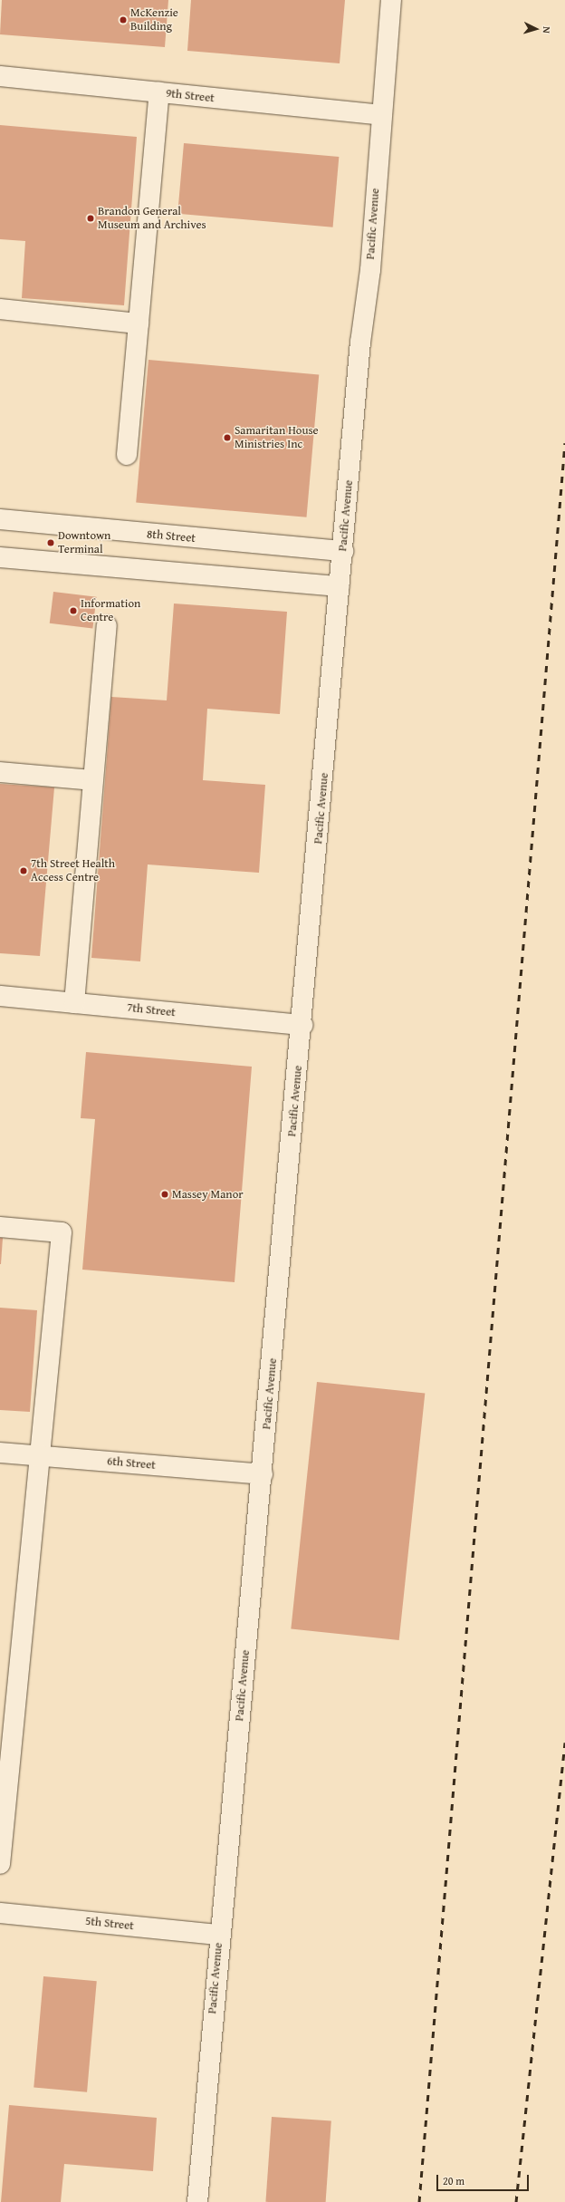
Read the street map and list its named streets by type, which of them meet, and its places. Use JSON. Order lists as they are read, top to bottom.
{
  "streets": {
    "street": [
      "9th Street",
      "Pacific Avenue",
      "8th Street",
      "7th Street",
      "6th Street",
      "5th Street"
    ]
  },
  "crossings": [
    ["9th Street", "Pacific Avenue"],
    ["Pacific Avenue", "8th Street"],
    ["Pacific Avenue", "7th Street"],
    ["Pacific Avenue", "6th Street"],
    ["Pacific Avenue", "5th Street"]
  ],
  "places": [
    "McKenzie Building",
    "Brandon General Museum and Archives",
    "Samaritan House Ministries Inc",
    "Downtown Terminal",
    "Information Centre",
    "7th Street Health Access Centre",
    "Massey Manor"
  ],
  "scale_bar": "20 m",
  "north": "right"
}
